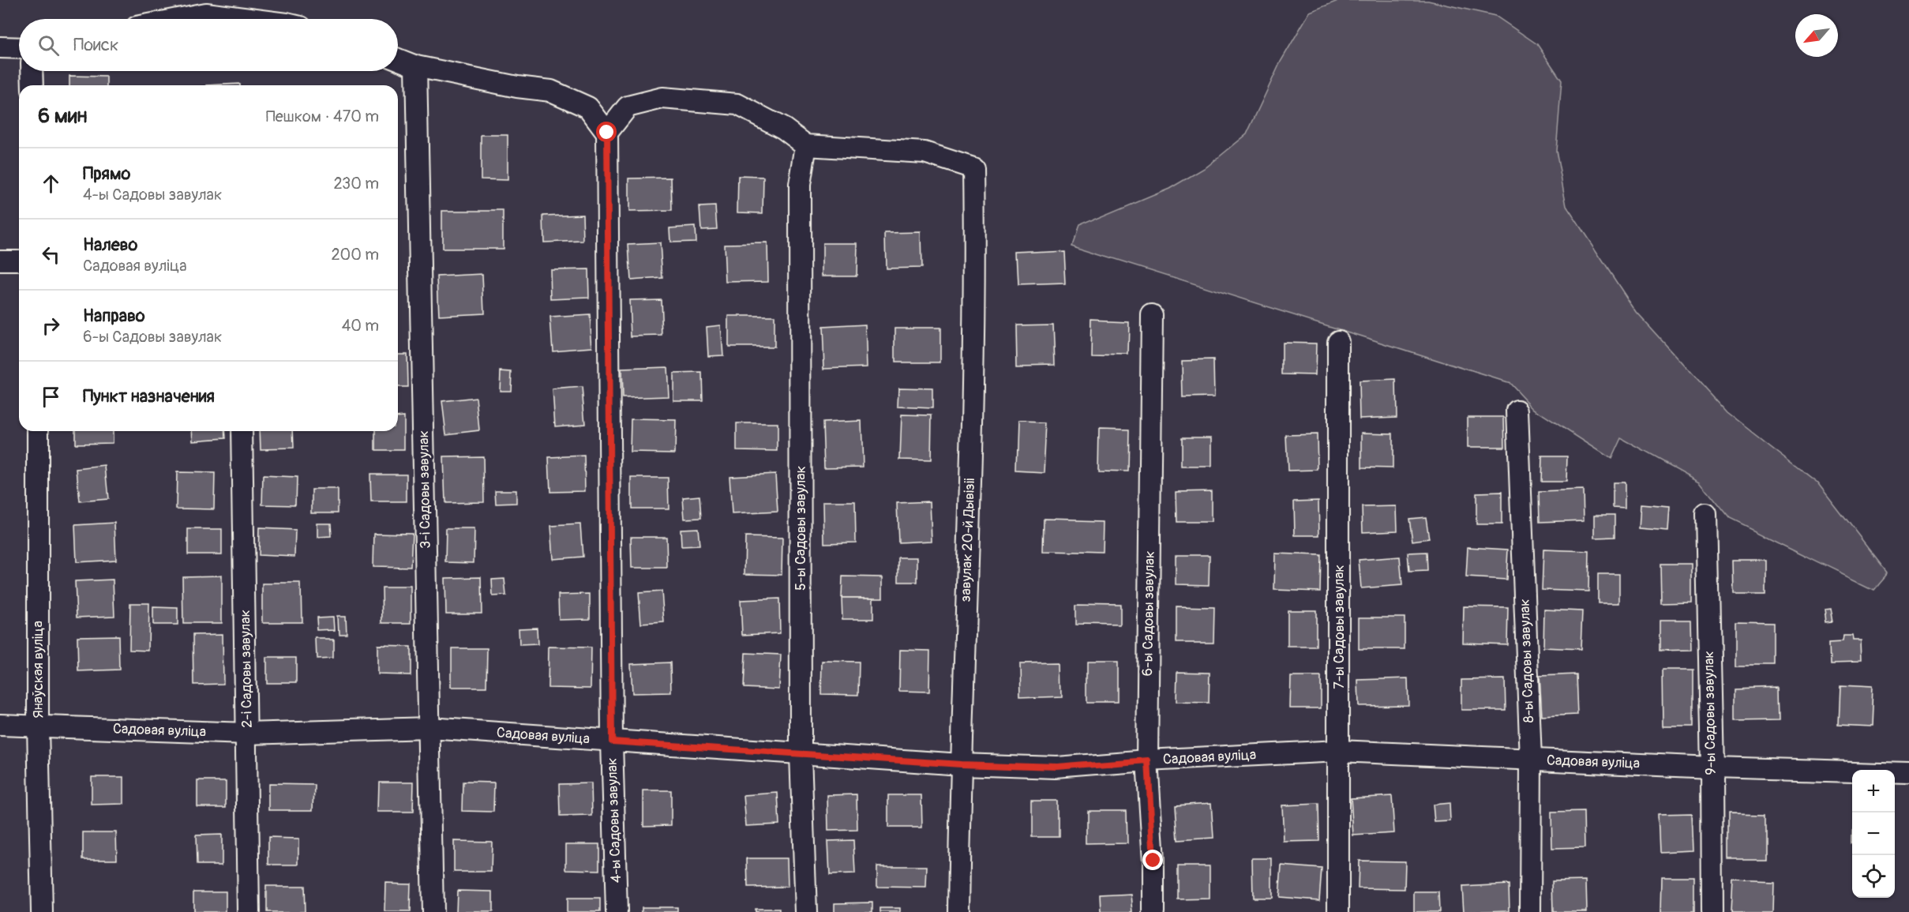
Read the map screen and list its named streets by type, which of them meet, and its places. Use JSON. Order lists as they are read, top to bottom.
{
  "streets": {
    "street": [
      "3-і Садовы завулак",
      "5-ы Садовы завулак",
      "завулак 20-й Дывізіі",
      "6-ы Садовы завулак",
      "7-ы Садовы завулак",
      "8-ы Садовы завулак",
      "2-і Садовы завулак",
      "Янаўская вуліца",
      "9-ы Садовы завулак",
      "Садовая вуліца",
      "4-ы Садовы завулак"
    ]
  },
  "crossings": [
    ["3-і Садовы завулак", "Садовая вуліца"],
    ["5-ы Садовы завулак", "завулак 20-й Дывізіі"],
    ["5-ы Садовы завулак", "Садовая вуліца"],
    ["завулак 20-й Дывізіі", "Садовая вуліца"],
    ["6-ы Садовы завулак", "Садовая вуліца"],
    ["7-ы Садовы завулак", "Садовая вуліца"],
    ["8-ы Садовы завулак", "Садовая вуліца"],
    ["2-і Садовы завулак", "Садовая вуліца"],
    ["Янаўская вуліца", "Садовая вуліца"],
    ["9-ы Садовы завулак", "Садовая вуліца"],
    ["Садовая вуліца", "4-ы Садовы завулак"]
  ],
  "north": "bottom left",
  "page": {
    "search": "Поиск",
    "heading": ["6 мин", "Пешком · 470 m"],
    "list": [
      ["Прямо", "4-ы Садовы завулак", "230 m"],
      ["Налево", "Садовая вуліца", "200 m"],
      ["Направо", "6-ы Садовы завулак", "40 m"],
      "Пункт назначения"
    ],
    "map_buttons": ["+", "−"]
  }
}
